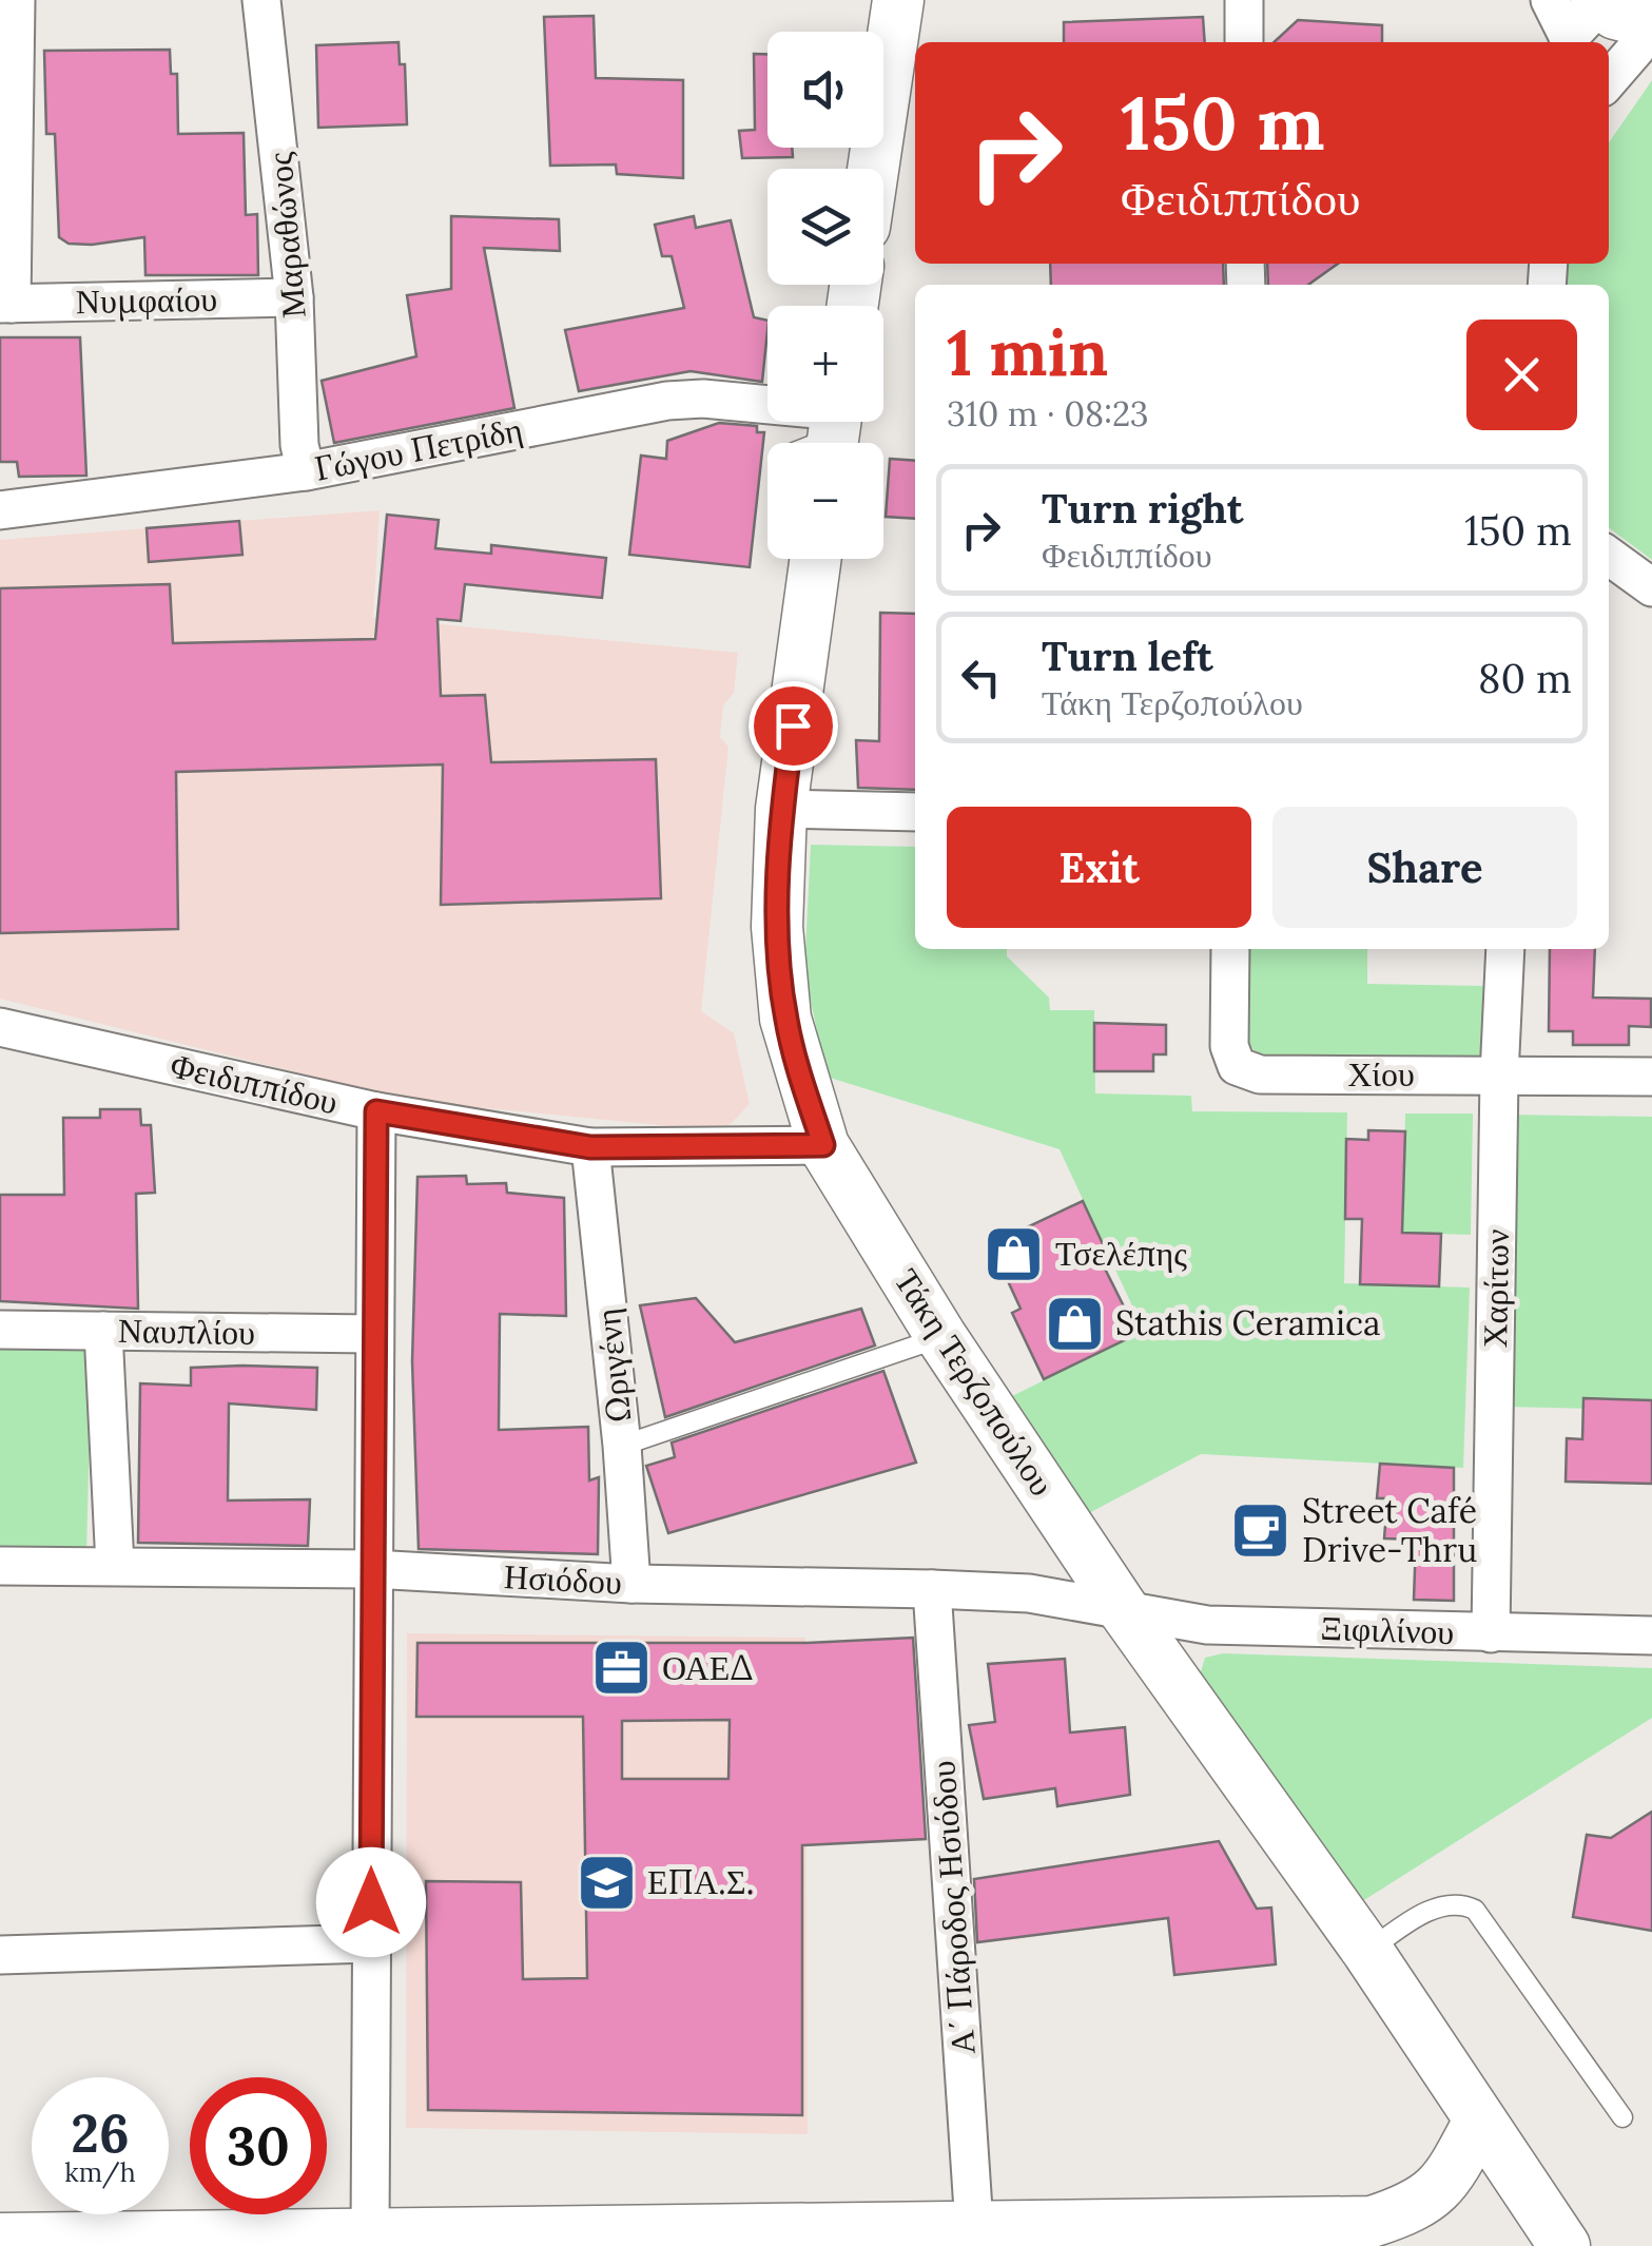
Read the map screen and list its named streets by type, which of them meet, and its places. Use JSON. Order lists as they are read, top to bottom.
{
  "streets": {
    "main road": ["Τάκη Τερζοπούλου"],
    "street": [
      "Μαραθώνος",
      "Νυμφαίου",
      "Γώγου Πετρίδη",
      "Χίου",
      "Φειδιππίδου",
      "Χαρίτων",
      "Ναυπλίου",
      "Ωριγένη",
      "Ησιόδου",
      "Ξιφιλίνου",
      "Α΄ Πάροδος Ησιόδου"
    ]
  },
  "crossings": [
    ["Μαραθώνος", "Νυμφαίου"],
    ["Μαραθώνος", "Γώγου Πετρίδη"],
    ["Χίου", "Χαρίτων"],
    ["Φειδιππίδου", "Ωριγένη"],
    ["Φειδιππίδου", "Τάκη Τερζοπούλου"],
    ["Χαρίτων", "Ξιφιλίνου"],
    ["Ωριγένη", "Ησιόδου"],
    ["Τάκη Τερζοπούλου", "Ησιόδου"],
    ["Τάκη Τερζοπούλου", "Ξιφιλίνου"],
    ["Ησιόδου", "Ξιφιλίνου"],
    ["Ησιόδου", "Α΄ Πάροδος Ησιόδου"]
  ],
  "places": {
    "shop": ["Τσελέπης", "Stathis Ceramica"],
    "cafe": ["Street Café Drive-Thru"],
    "office": ["ΟΑΕΔ"],
    "school or university": ["ΕΠΑ.Σ."]
  },
  "page": {
    "map_buttons": ["+", "−"],
    "turn": ["150 m", "Φειδιππίδου"],
    "heading": ["1 min", "310 m · 08:23"],
    "list": [
      {
        "name": "Turn right",
        "note": "Φειδιππίδου",
        "value": "150 m"
      },
      {
        "name": "Turn left",
        "note": "Τάκη Τερζοπούλου",
        "value": "80 m"
      }
    ],
    "buttons": ["Exit", "Share"],
    "speed": "26 km/h",
    "limit": "30"
  }
}
